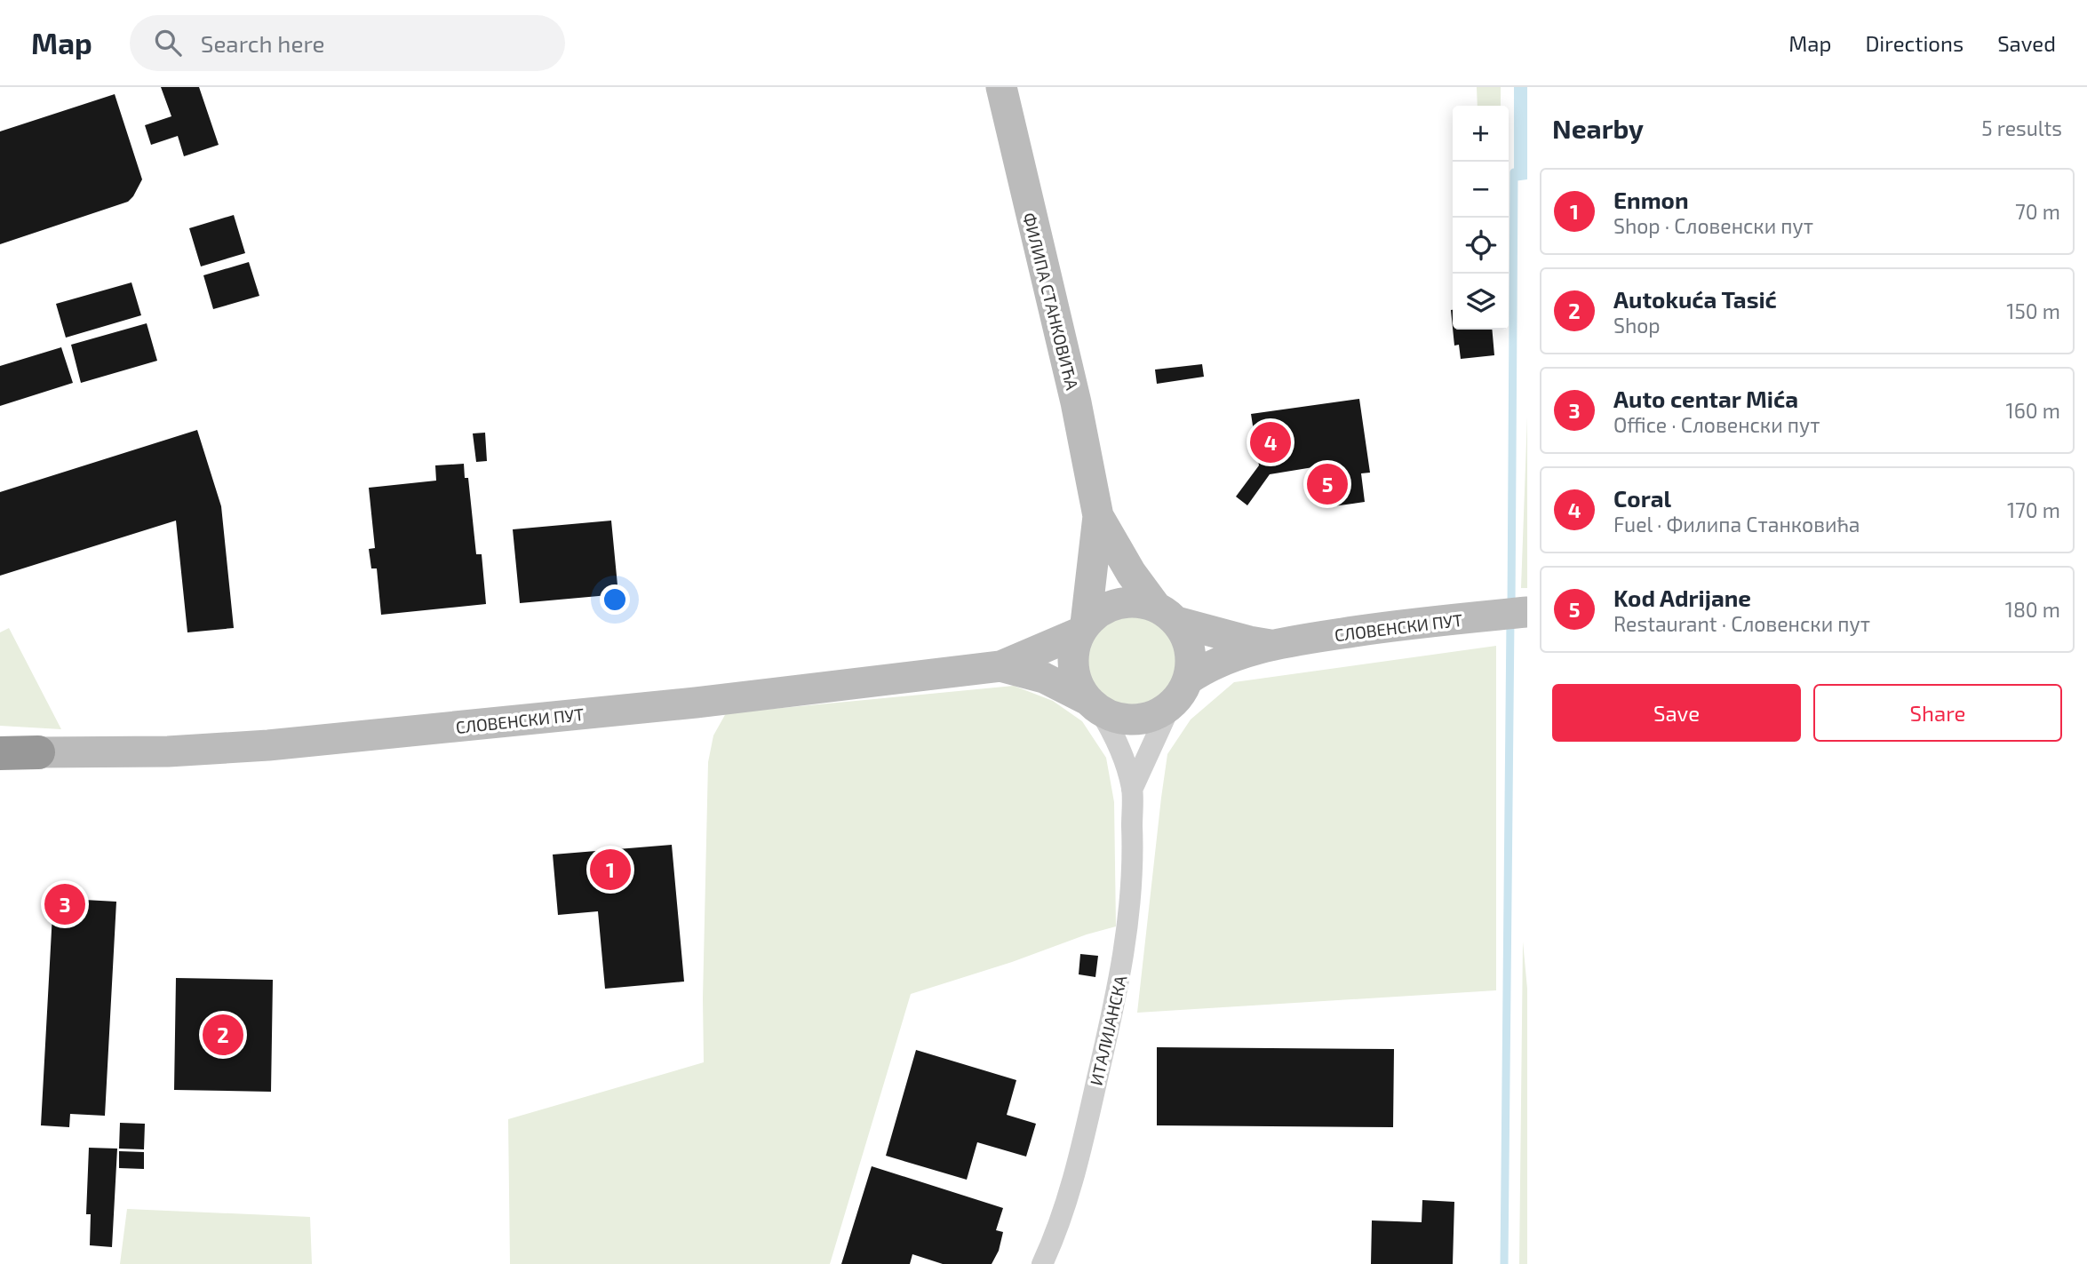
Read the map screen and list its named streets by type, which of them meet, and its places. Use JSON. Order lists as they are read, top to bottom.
{
  "streets": {
    "main road": ["ФИЛИПА СТАНКОВИЋА", "СЛОВЕНСКИ ПУТ"],
    "street": ["ИТАЛИЈАНСКА"]
  },
  "crossings": [
    ["ФИЛИПА СТАНКОВИЋА", "СЛОВЕНСКИ ПУТ"],
    ["ФИЛИПА СТАНКОВИЋА", "ИТАЛИЈАНСКА"],
    ["СЛОВЕНСКИ ПУТ", "ИТАЛИЈАНСКА"]
  ],
  "page": {
    "header": "Map",
    "search": "Search here",
    "nav": ["Map", "Directions", "Saved"],
    "heading": ["Nearby", "5 results"],
    "map_buttons": ["+", "−"],
    "list": [
      {
        "mark": "1",
        "name": "Enmon",
        "note": "Shop · Словенски пут",
        "value": "70 m"
      },
      {
        "mark": "2",
        "name": "Autokuća Tasić",
        "note": "Shop",
        "value": "150 m"
      },
      {
        "mark": "3",
        "name": "Auto centar Mića",
        "note": "Office · Словенски пут",
        "value": "160 m"
      },
      {
        "mark": "4",
        "name": "Coral",
        "note": "Fuel · Филипа Станковића",
        "value": "170 m"
      },
      {
        "mark": "5",
        "name": "Kod Adrijane",
        "note": "Restaurant · Словенски пут",
        "value": "180 m"
      }
    ],
    "pins": [
      "4",
      "5",
      "1",
      "3",
      "2"
    ],
    "buttons": ["Save", "Share"]
  }
}
